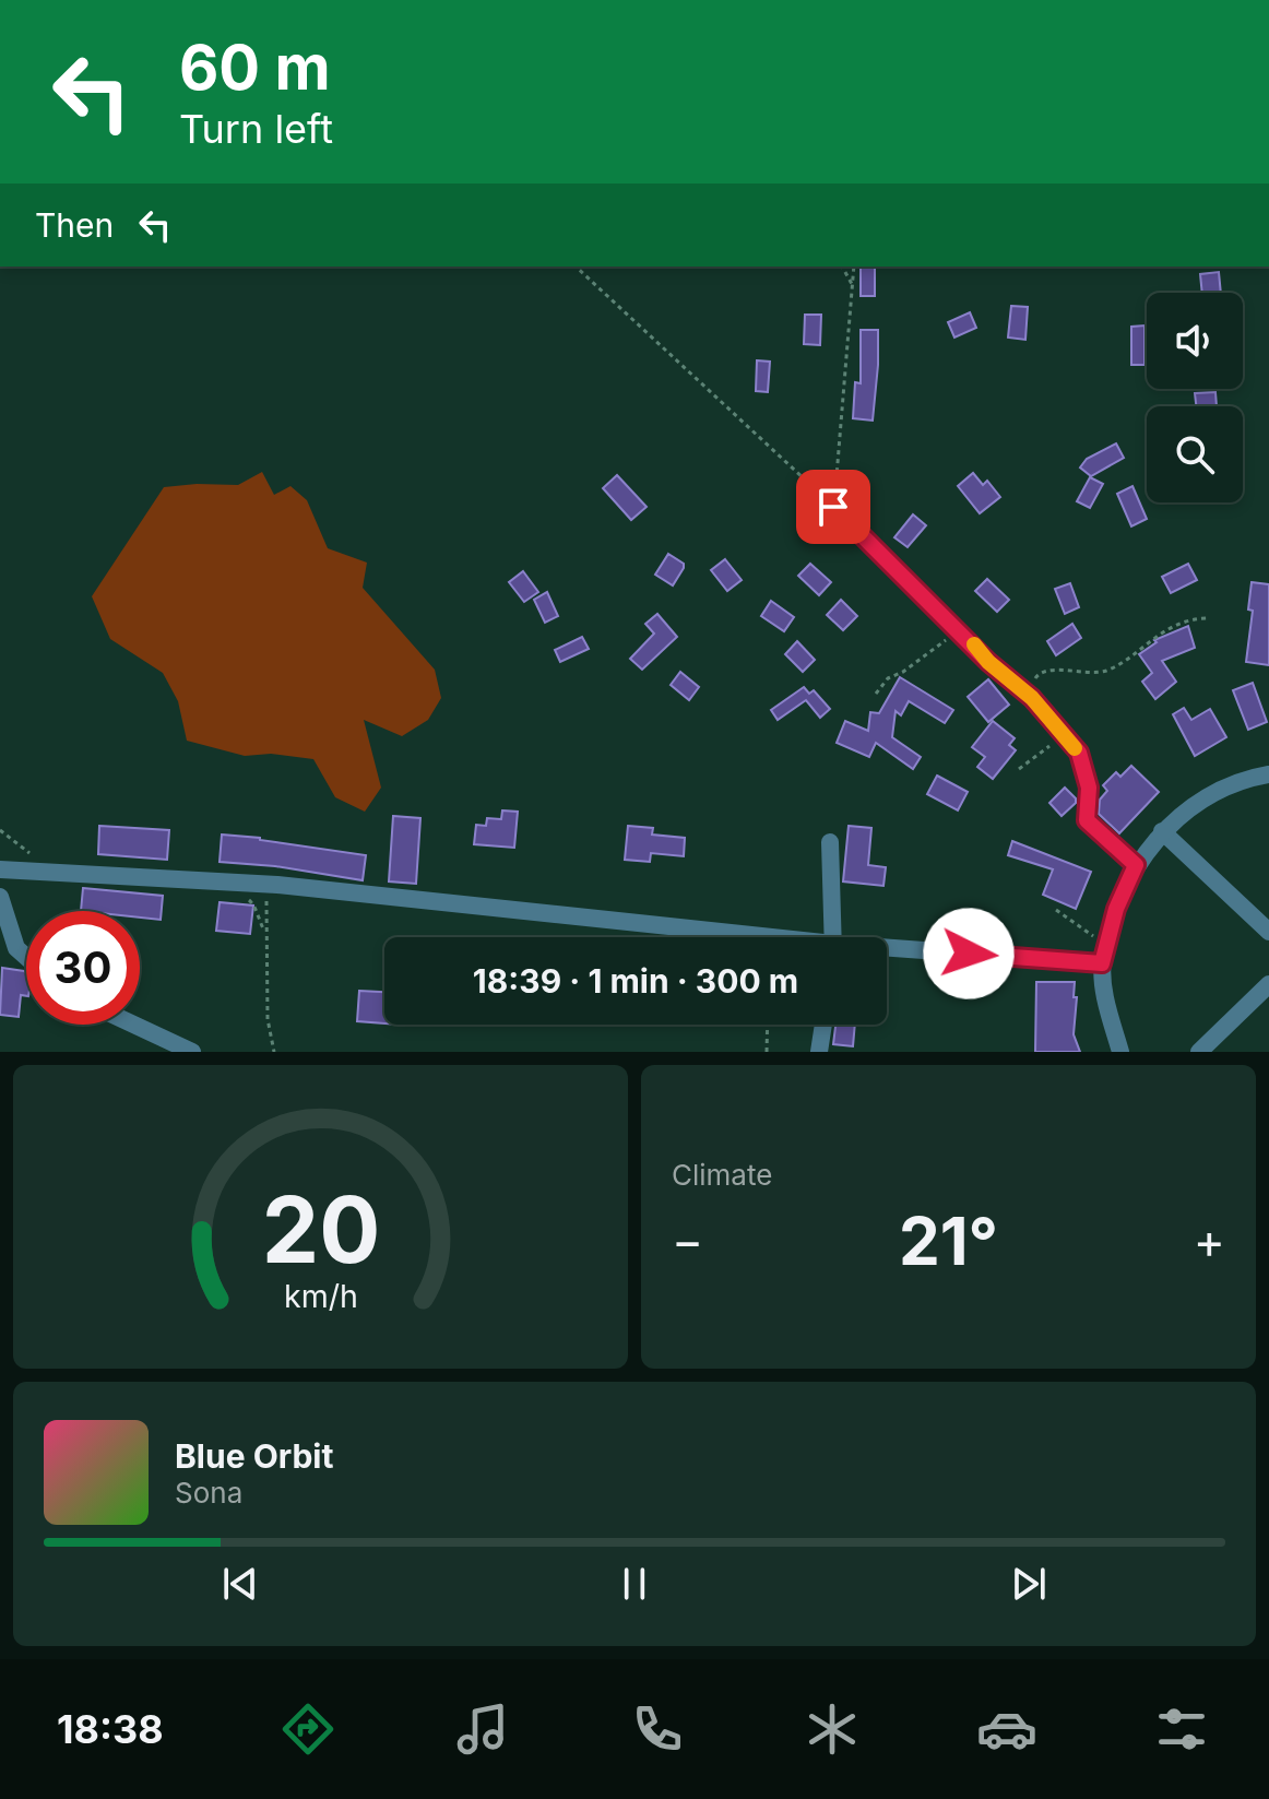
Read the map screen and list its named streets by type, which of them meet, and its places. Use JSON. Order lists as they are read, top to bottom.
{
  "page": {
    "turn": ["60 m", "Turn left"],
    "then": "Then",
    "limit": "30",
    "trip": "18:39 · 1 min · 300 m",
    "tile": "Climate",
    "heat": ["−", "21°", "+"],
    "song": ["Blue Orbit", "Sona"],
    "tabs": "18:38",
    "gauge": ["20", "km/h"]
  }
}
